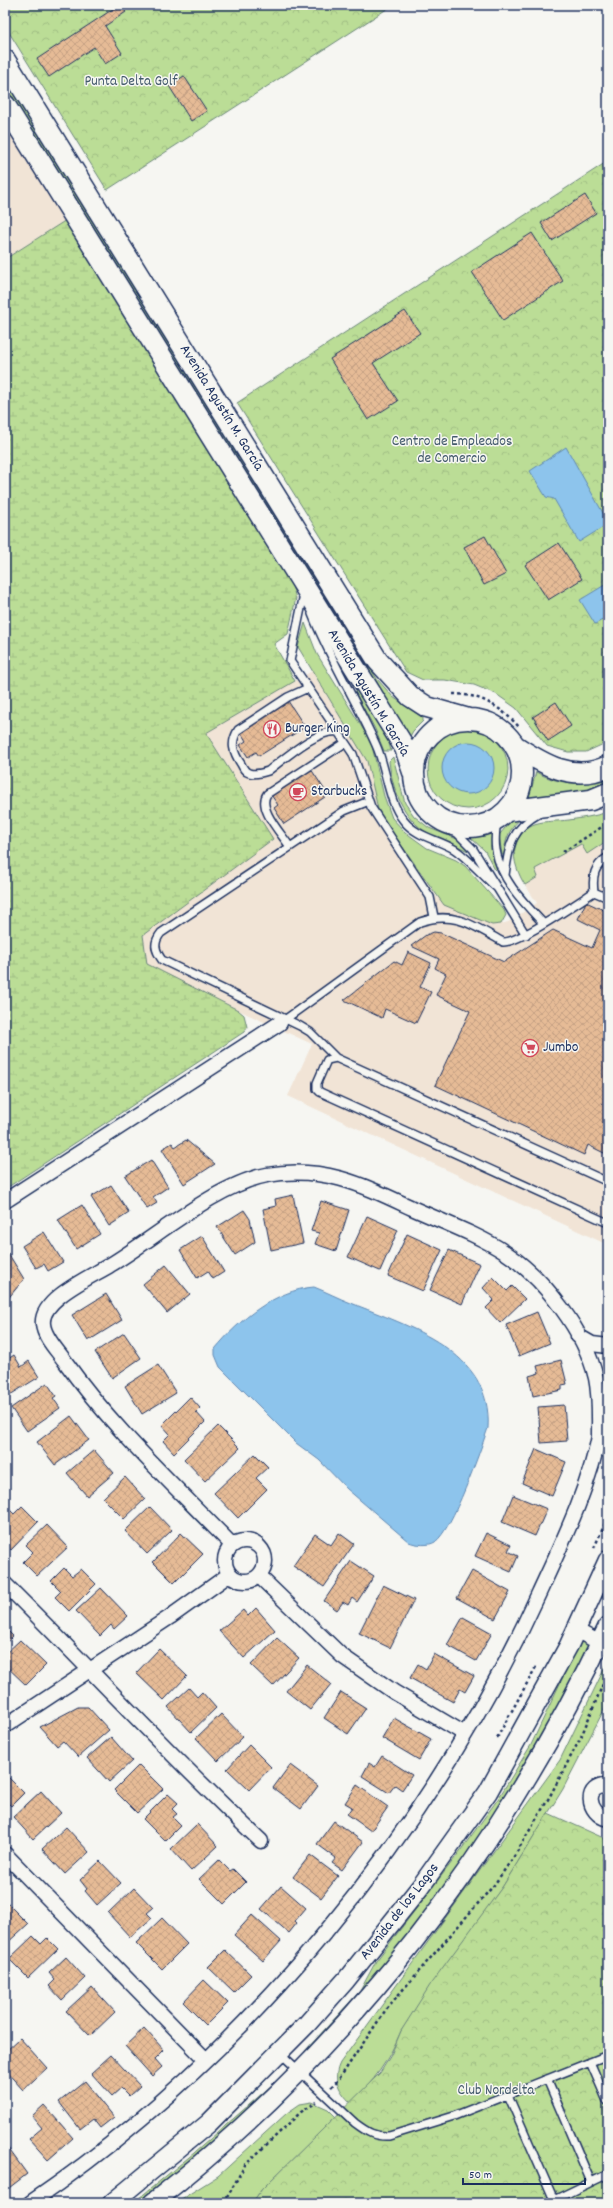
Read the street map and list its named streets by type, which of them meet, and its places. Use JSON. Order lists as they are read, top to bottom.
{
  "streets": {
    "main road": ["Avenida Agustín M. García"],
    "street": ["Avenida de los Lagos"]
  },
  "parks": ["Punta Delta Golf", "Centro de Empleados de Comercio", "Club Nordelta"],
  "places": {
    "restaurant": ["Burger King"],
    "cafe": ["Starbucks"],
    "supermarket": ["Jumbo"]
  },
  "scale_bar": "50 m"
}
